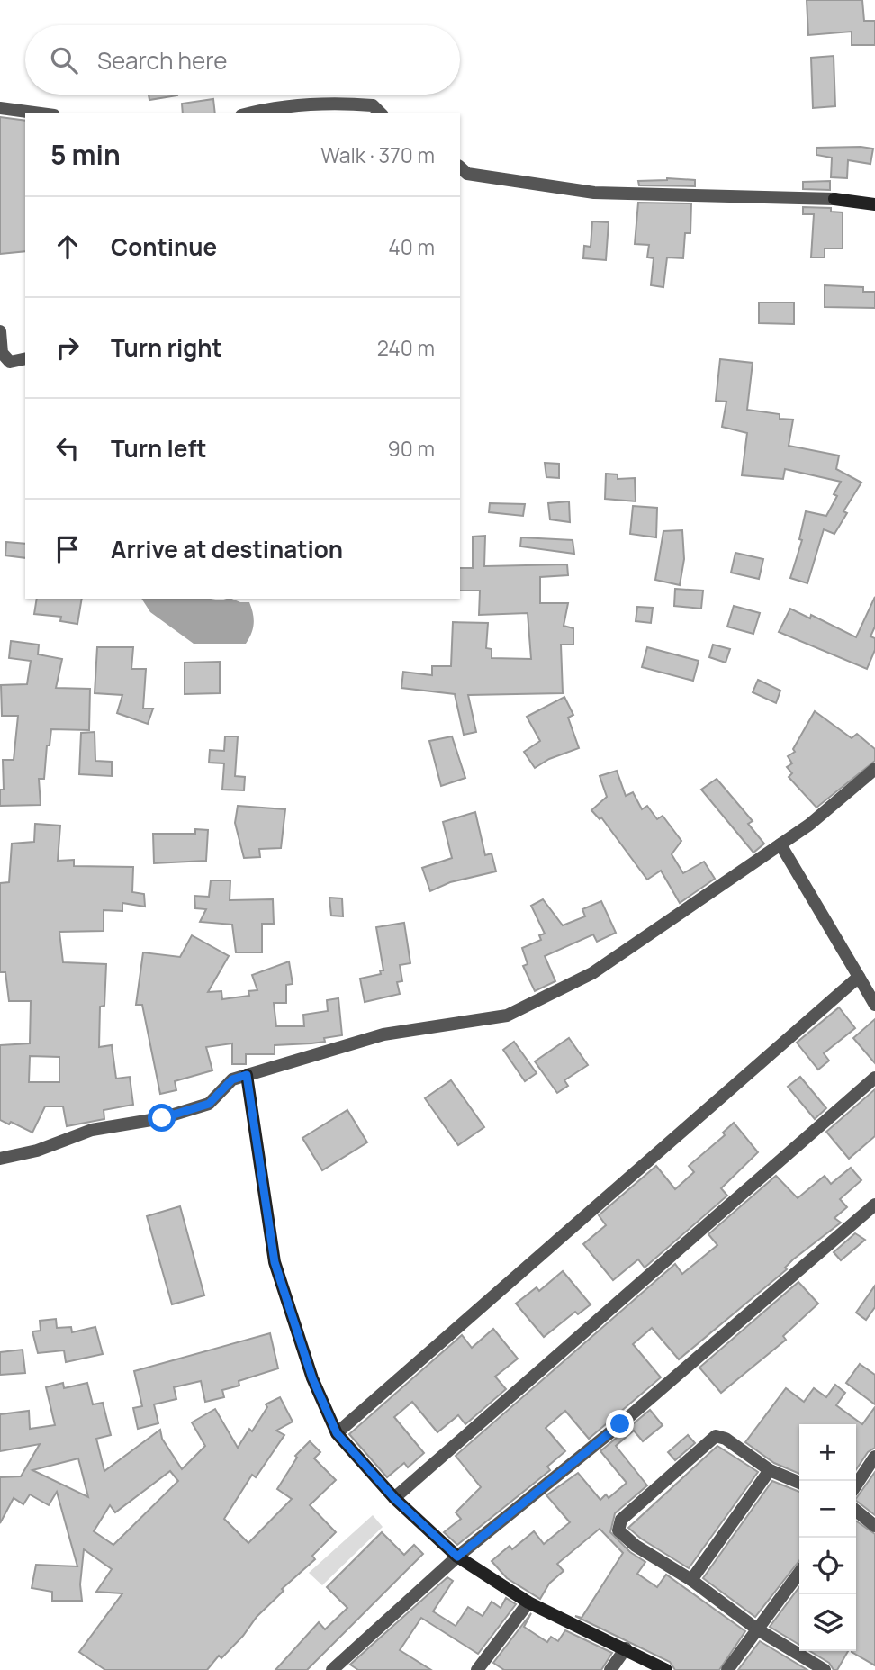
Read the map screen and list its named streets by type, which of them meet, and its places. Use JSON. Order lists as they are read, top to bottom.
{
  "page": {
    "search": "Search here",
    "heading": ["5 min", "Walk · 370 m"],
    "list": [
      ["Continue", "40 m"],
      ["Turn right", "240 m"],
      ["Turn left", "90 m"],
      "Arrive at destination"
    ],
    "map_buttons": ["+", "−"]
  }
}
